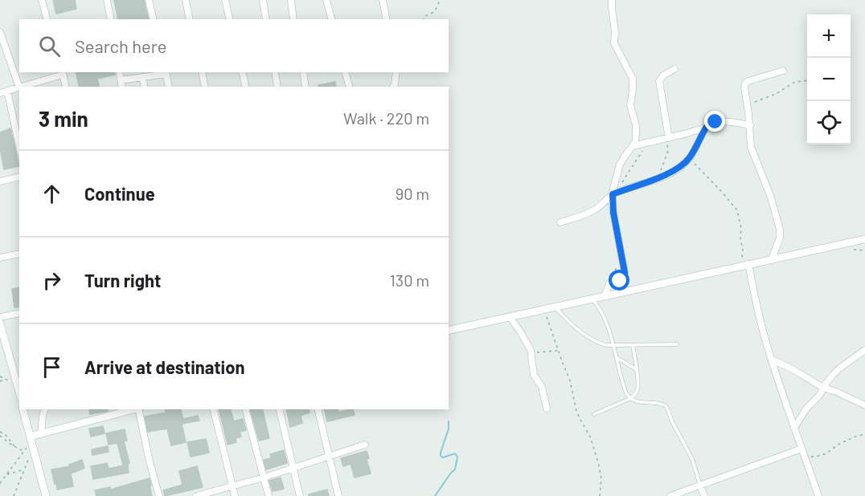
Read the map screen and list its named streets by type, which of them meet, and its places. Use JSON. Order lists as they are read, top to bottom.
{
  "page": {
    "map_buttons": ["+", "−"],
    "search": "Search here",
    "heading": ["3 min", "Walk · 220 m"],
    "list": [
      ["Continue", "90 m"],
      ["Turn right", "130 m"],
      "Arrive at destination"
    ]
  }
}
